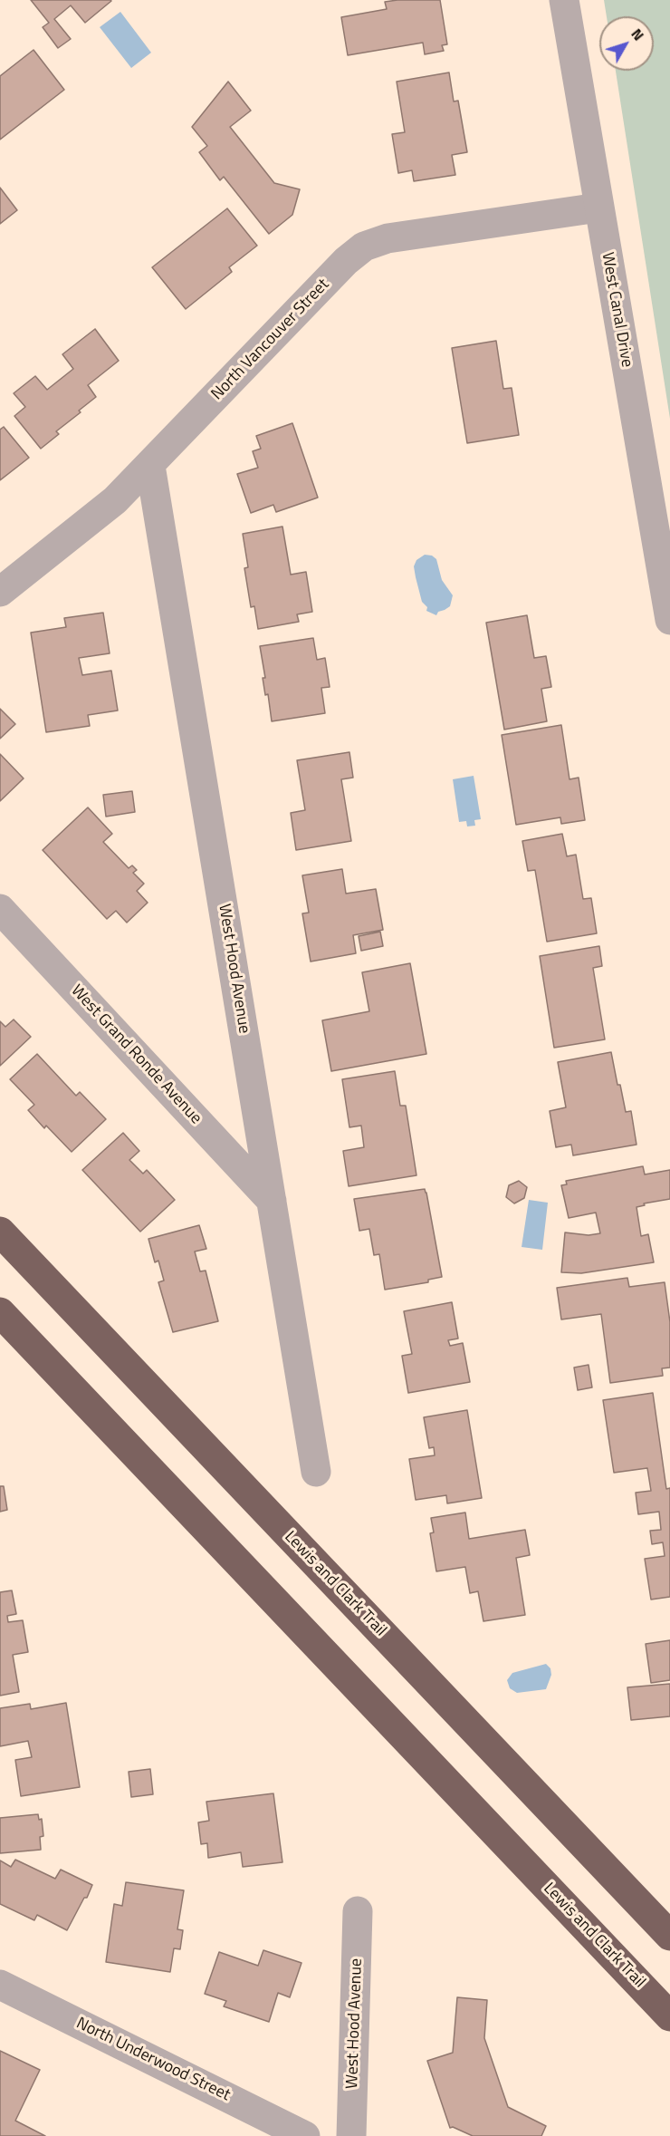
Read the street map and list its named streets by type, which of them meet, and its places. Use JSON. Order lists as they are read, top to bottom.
{
  "streets": {
    "highway": ["Lewis and Clark Trail"],
    "street": [
      "West Canal Drive",
      "North Vancouver Street",
      "West Hood Avenue",
      "West Grand Ronde Avenue",
      "North Underwood Street"
    ]
  },
  "crossings": [
    ["West Canal Drive", "North Vancouver Street"],
    ["North Vancouver Street", "West Hood Avenue"],
    ["West Hood Avenue", "West Grand Ronde Avenue"]
  ],
  "north": "top right"
}
